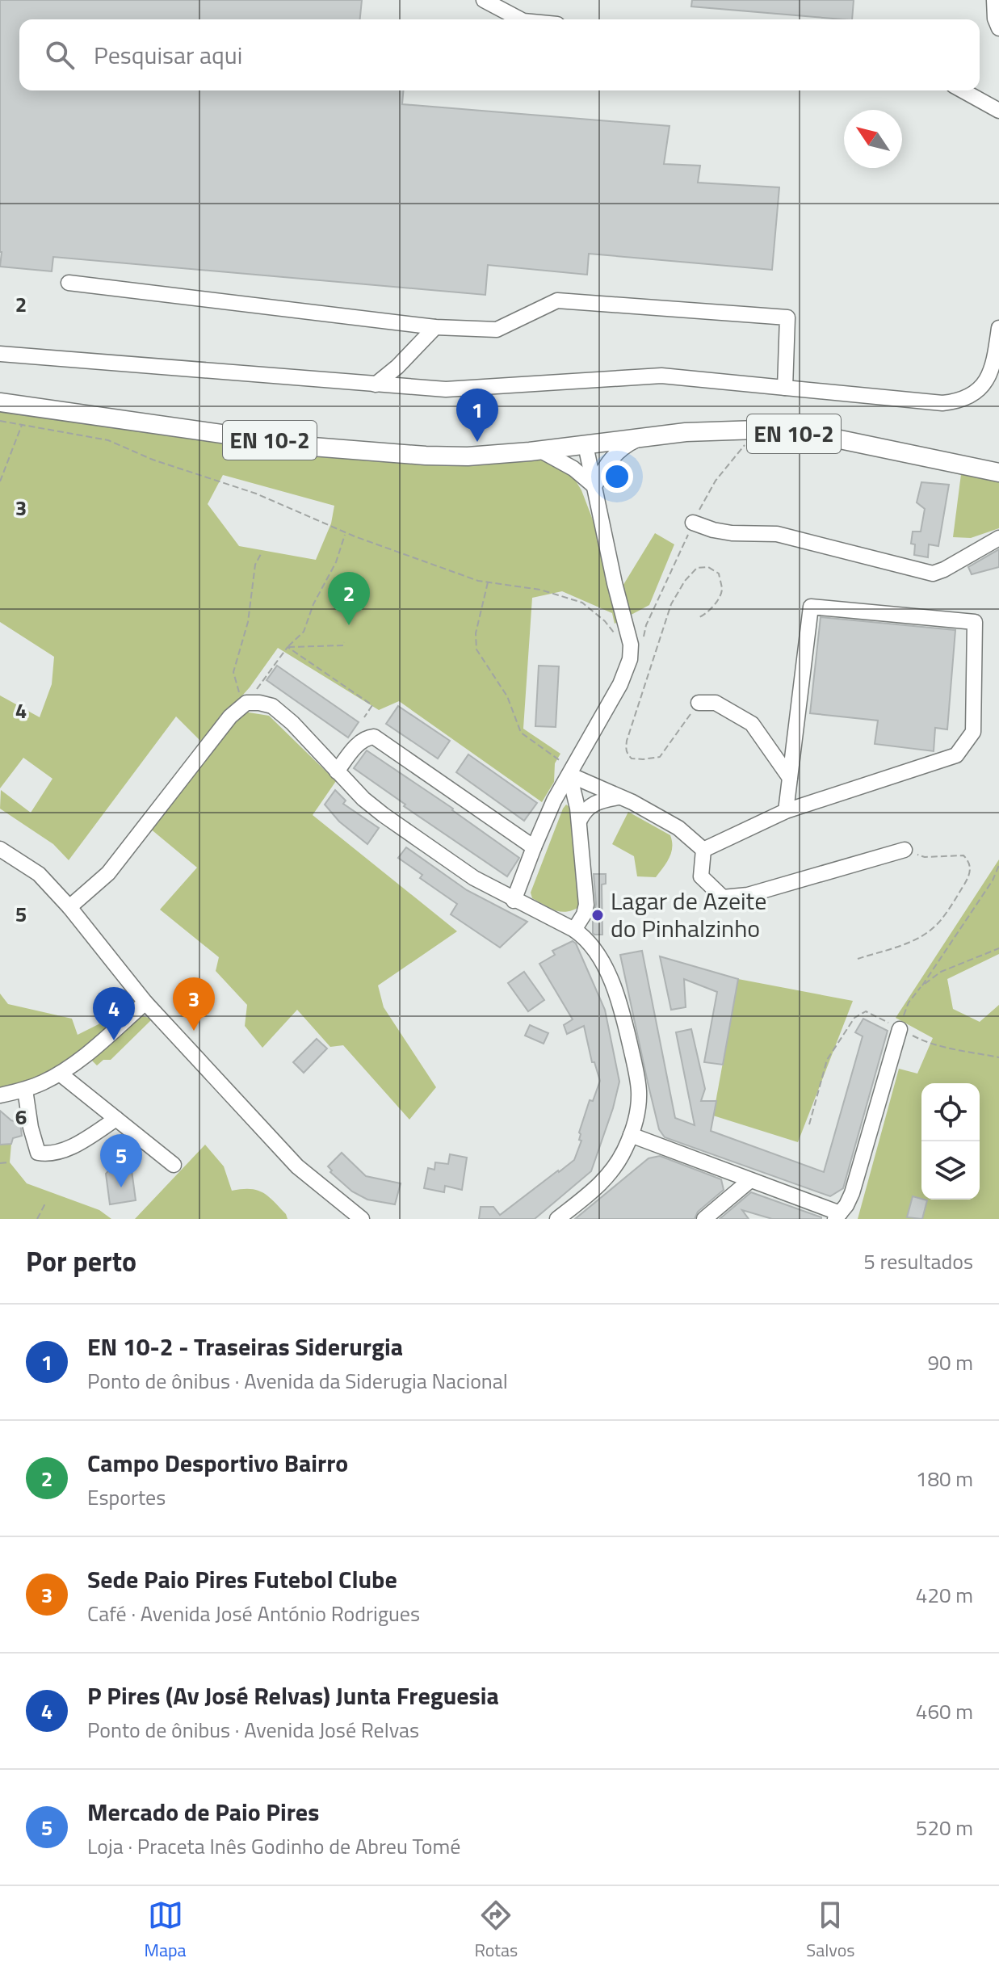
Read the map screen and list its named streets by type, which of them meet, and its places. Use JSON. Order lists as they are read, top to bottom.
{
  "streets": {
    "main road": ["EN 10-2"]
  },
  "places": ["Lagar de Azeite do Pinhalzinho"],
  "north": "top left",
  "page": {
    "search": "Pesquisar aqui",
    "pins": [
      "1",
      "2",
      "3",
      "4",
      "5"
    ],
    "heading": ["Por perto", "5 resultados"],
    "list": [
      {
        "mark": "1",
        "name": "EN 10-2 - Traseiras Siderurgia",
        "note": "Ponto de ônibus · Avenida da Siderugia Nacional",
        "value": "90 m"
      },
      {
        "mark": "2",
        "name": "Campo Desportivo Bairro",
        "note": "Esportes",
        "value": "180 m"
      },
      {
        "mark": "3",
        "name": "Sede Paio Pires Futebol Clube",
        "note": "Café · Avenida José António Rodrigues",
        "value": "420 m"
      },
      {
        "mark": "4",
        "name": "P Pires (Av José Relvas) Junta Freguesia",
        "note": "Ponto de ônibus · Avenida José Relvas",
        "value": "460 m"
      },
      {
        "mark": "5",
        "name": "Mercado de Paio Pires",
        "note": "Loja · Praceta Inês Godinho de Abreu Tomé",
        "value": "520 m"
      }
    ],
    "nav": ["Mapa", "Rotas", "Salvos"]
  },
  "grid": {
    "rows": [
      "2",
      "3",
      "4",
      "5",
      "6"
    ]
  }
}
